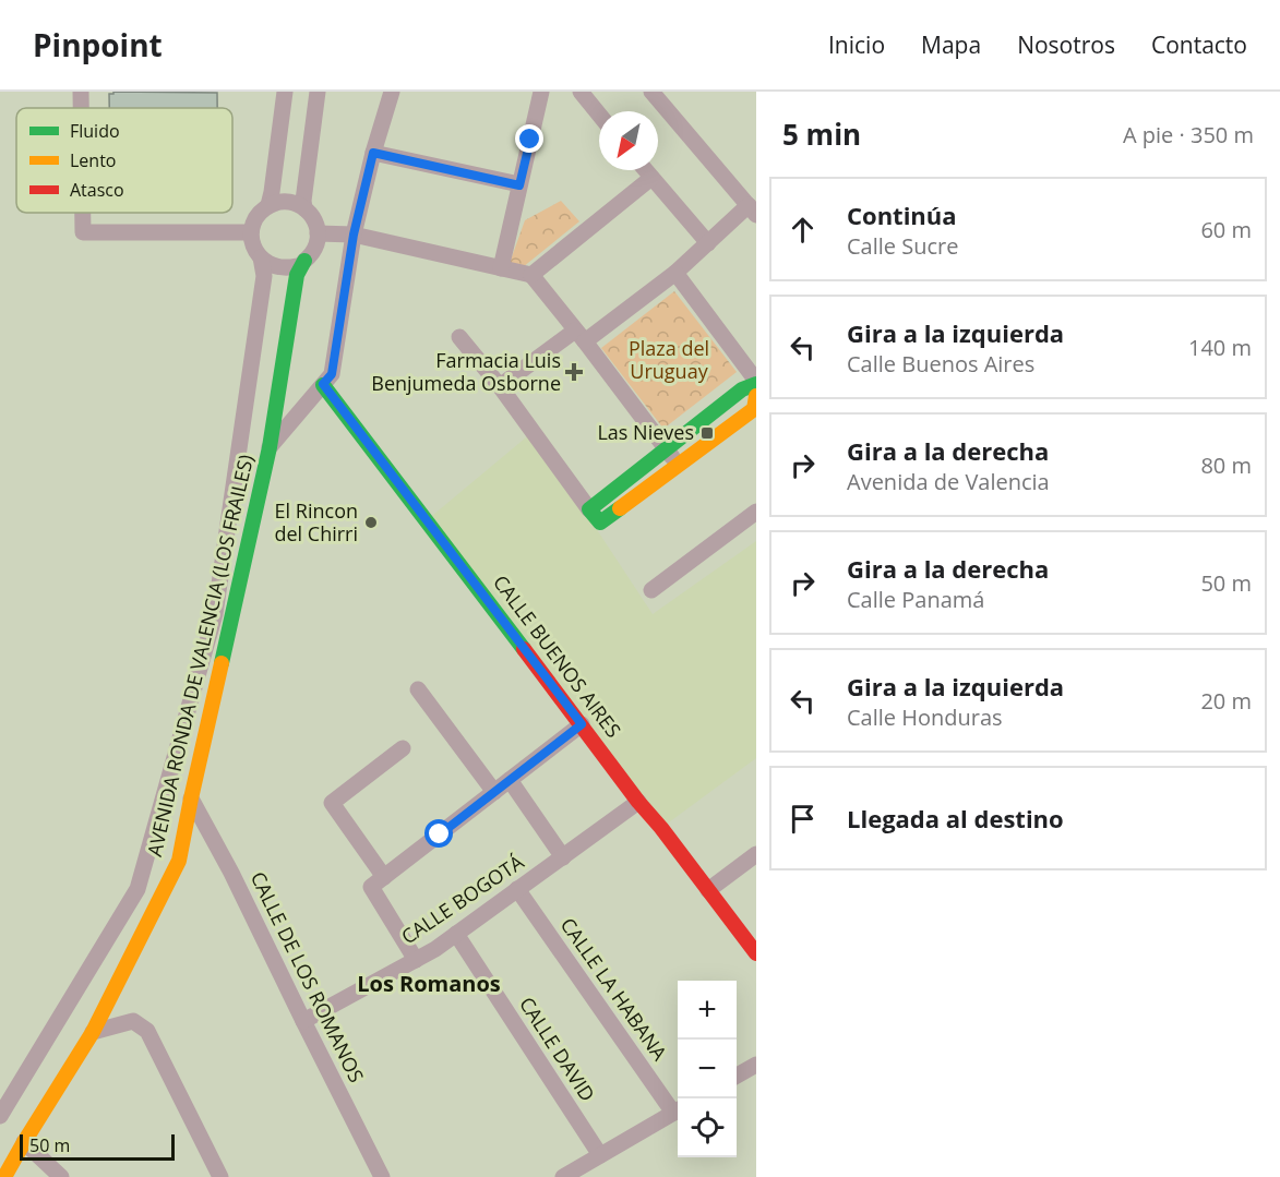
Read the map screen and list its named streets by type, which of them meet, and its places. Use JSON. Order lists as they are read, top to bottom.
{
  "streets": {
    "street": [
      "AVENIDA RONDA DE VALENCIA (LOS FRAILES)",
      "CALLE BUENOS AIRES",
      "CALLE BOGOTÁ",
      "CALLE DE LOS ROMANOS",
      "CALLE LA HABANA",
      "CALLE DAVID"
    ]
  },
  "crossings": [
    ["AVENIDA RONDA DE VALENCIA (LOS FRAILES)", "CALLE DE LOS ROMANOS"],
    ["CALLE BUENOS AIRES", "CALLE BOGOTÁ"],
    ["CALLE BOGOTÁ", "CALLE DE LOS ROMANOS"],
    ["CALLE BOGOTÁ", "CALLE LA HABANA"],
    ["CALLE BOGOTÁ", "CALLE DAVID"]
  ],
  "districts": ["Los Romanos"],
  "parks": ["Plaza del Uruguay"],
  "places": {
    "health": ["Farmacia Luis Benjumeda Osborne"],
    "transit": ["Las Nieves"],
    "other": ["El Rincon del Chirri"]
  },
  "legend": ["Fluido", "Lento", "Atasco"],
  "scale_bar": "50 m",
  "north": "bottom left",
  "page": {
    "header": "Pinpoint",
    "nav": [
      "Inicio",
      "Mapa",
      "Nosotros",
      "Contacto"
    ],
    "heading": ["5 min", "A pie · 350 m"],
    "list": [
      ["Continúa", "Calle Sucre", "60 m"],
      ["Gira a la izquierda", "Calle Buenos Aires", "140 m"],
      ["Gira a la derecha", "Avenida de Valencia", "80 m"],
      ["Gira a la derecha", "Calle Panamá", "50 m"],
      ["Gira a la izquierda", "Calle Honduras", "20 m"],
      "Llegada al destino"
    ],
    "map_buttons": ["+", "−"],
    "scale": "50 m"
  }
}
